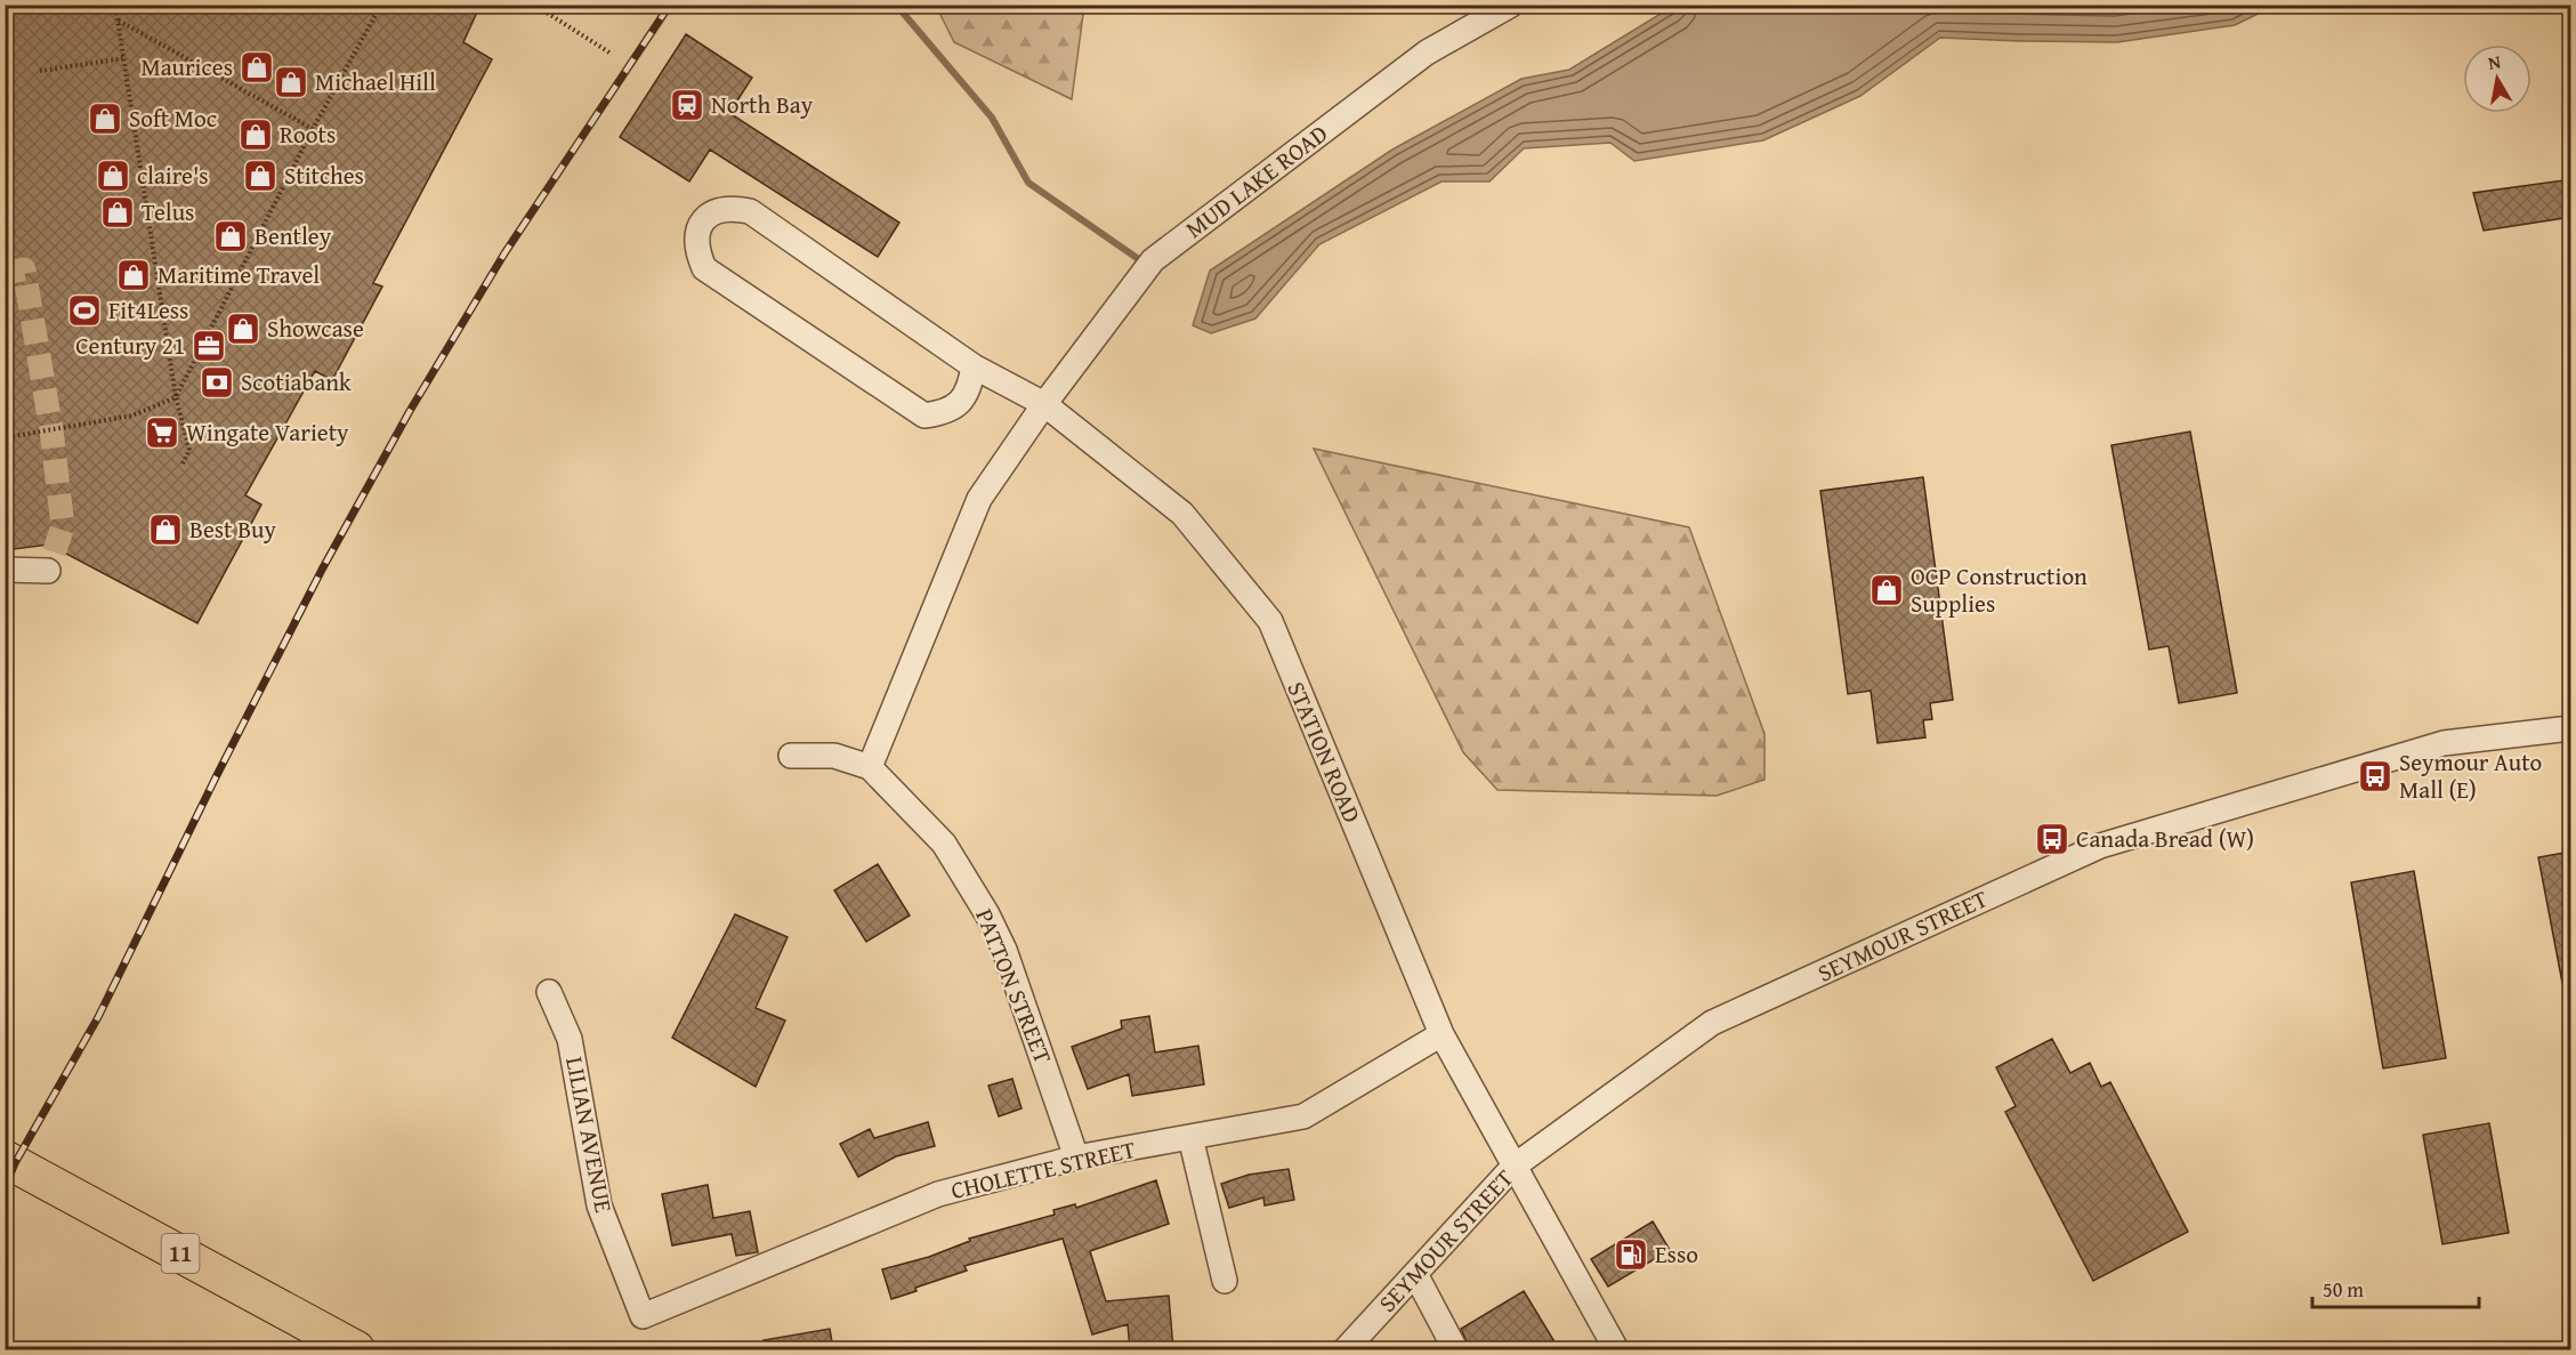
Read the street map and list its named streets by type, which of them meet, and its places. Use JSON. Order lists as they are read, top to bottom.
{
  "streets": {
    "highway": ["11"],
    "street": [
      "MUD LAKE ROAD",
      "STATION ROAD",
      "SEYMOUR STREET",
      "PATTON STREET",
      "LILIAN AVENUE",
      "CHOLETTE STREET"
    ]
  },
  "crossings": [
    ["MUD LAKE ROAD", "STATION ROAD"],
    ["STATION ROAD", "SEYMOUR STREET"],
    ["STATION ROAD", "CHOLETTE STREET"],
    ["PATTON STREET", "CHOLETTE STREET"],
    ["LILIAN AVENUE", "CHOLETTE STREET"]
  ],
  "places": {
    "shop": [
      "Maurices",
      "Michael Hill",
      "Soft Moc",
      "Roots",
      "claire's",
      "Stitches",
      "Telus",
      "Bentley",
      "Maritime Travel",
      "Showcase",
      "Best Buy",
      "OCP Construction Supplies"
    ],
    "station": ["North Bay"],
    "sports": ["Fit4Less"],
    "office": ["Century 21"],
    "bank": ["Scotiabank"],
    "supermarket": ["Wingate Variety"],
    "bus stop": ["Seymour Auto Mall (E)", "Canada Bread (W)"],
    "fuel station": ["Esso"]
  },
  "scale_bar": "50 m",
  "north": "top"
}
